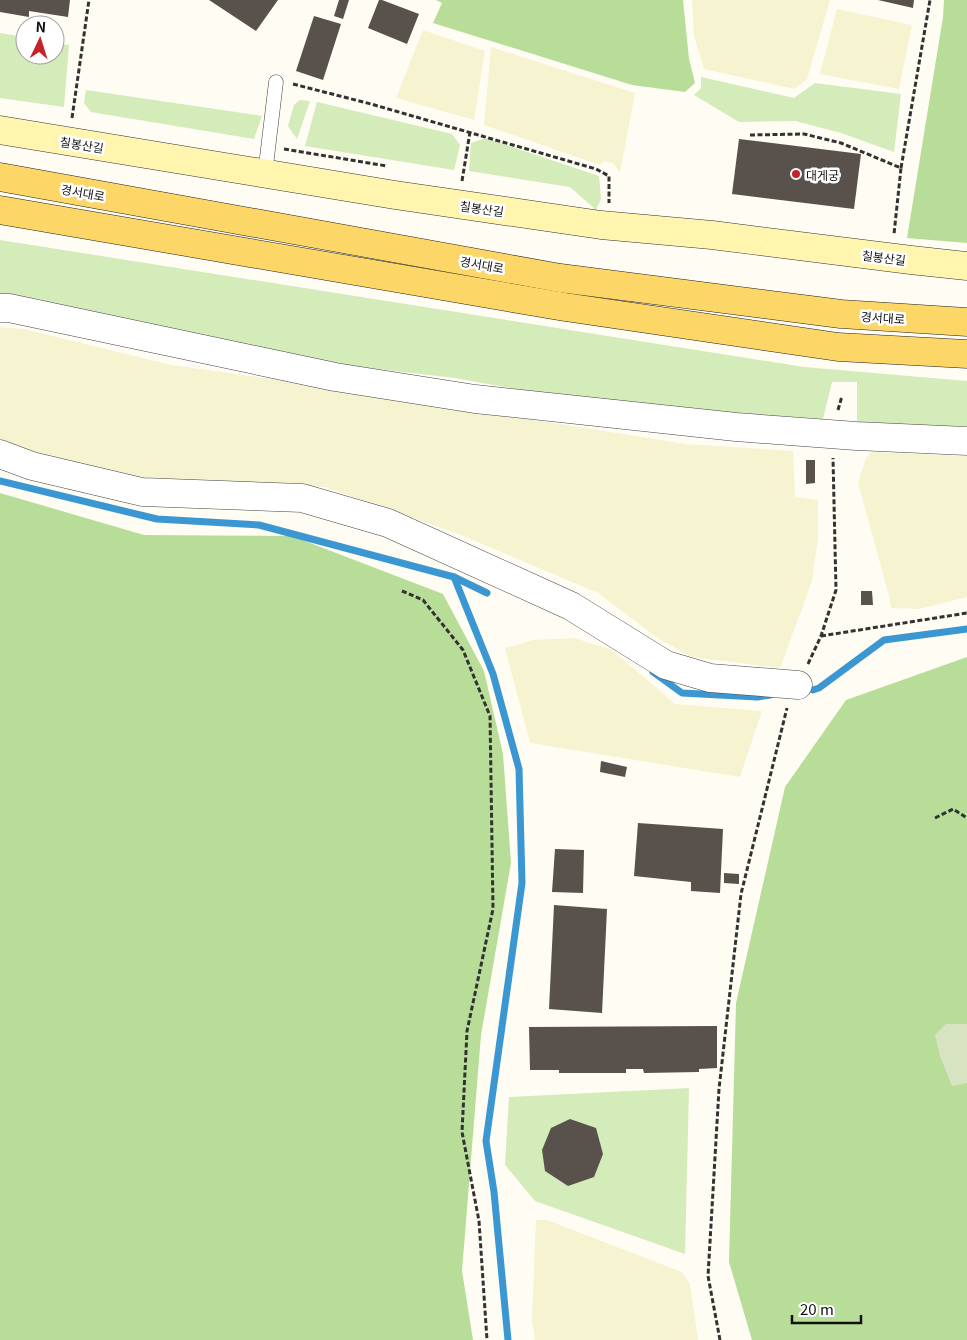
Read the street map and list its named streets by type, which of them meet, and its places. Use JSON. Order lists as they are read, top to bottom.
{
  "streets": {
    "main road": ["경서대로"],
    "street": ["칠봉산길"]
  },
  "places": ["대게궁"],
  "scale_bar": "20 m",
  "north": "top"
}
